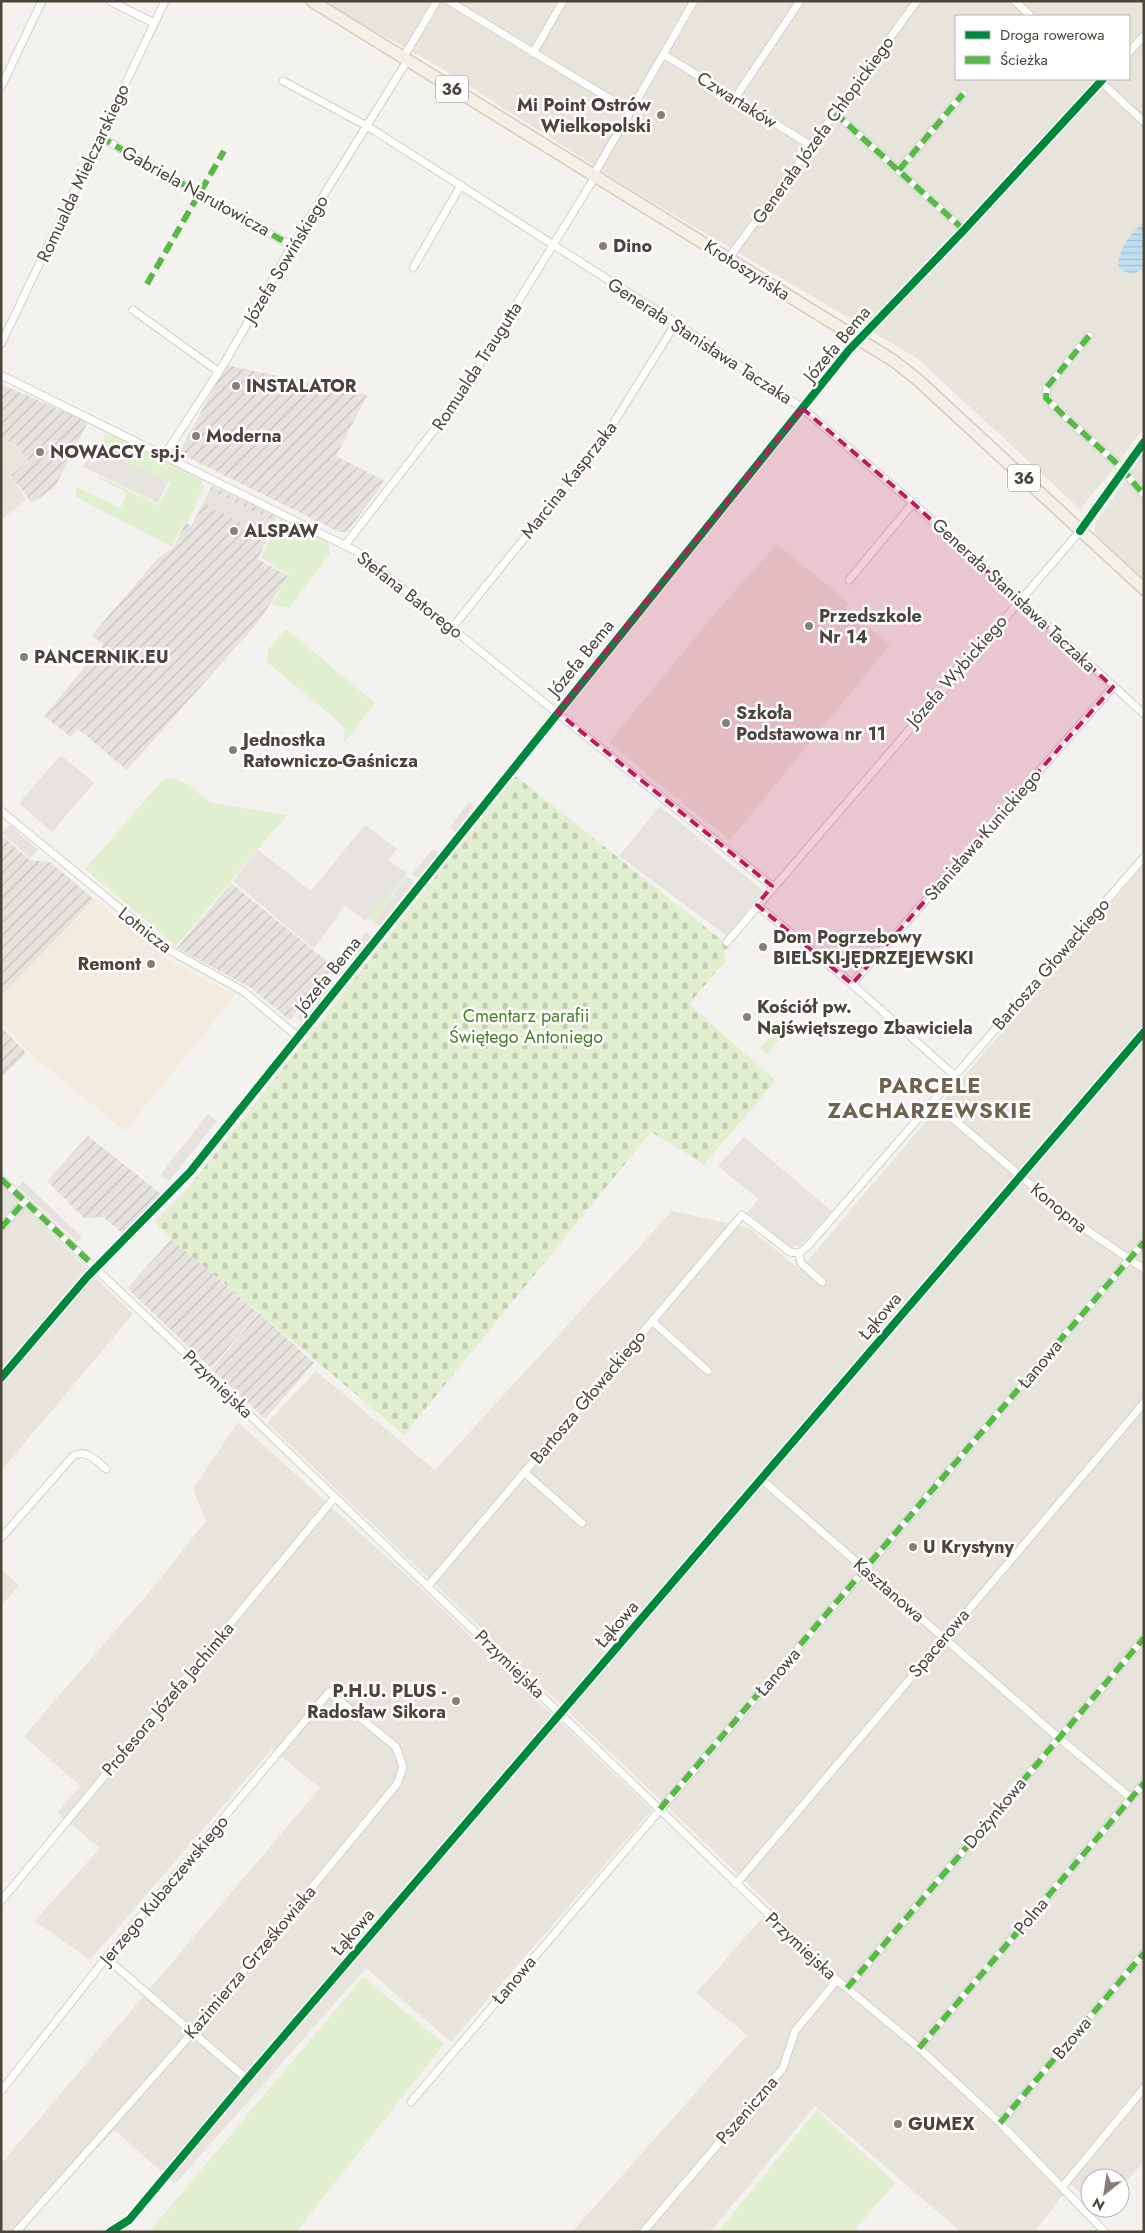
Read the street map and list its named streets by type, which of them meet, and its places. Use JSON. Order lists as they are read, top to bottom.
{
  "streets": {
    "main road": ["36", "Krotoszyńska"],
    "street": [
      "Czwartaków",
      "Generała Józefa Chłopickiego",
      "Romualda Mielczarskiego",
      "Gabriela Narutowicza",
      "Józefa Sowińskiego",
      "Generała Stanisława Taczaka",
      "Józefa Bema",
      "Romualda Traugutta",
      "Marcina Kasprzaka",
      "Stefana Batorego",
      "Józefa Wybickiego",
      "Stanisława Kunickiego",
      "Lotnicza",
      "Bartosza Głowackiego",
      "Konopna",
      "Łąkowa",
      "Łanowa",
      "Przymiejska",
      "Kasztanowa",
      "Spacerowa",
      "Profesora Józefa Jachimka",
      "Dożynkowa",
      "Jerzego Kubaczewskiego",
      "Polna",
      "Kazimierza Grześkowiaka",
      "Bzowa",
      "Pszeniczna"
    ]
  },
  "crossings": [
    ["Czwartaków", "Generała Józefa Chłopickiego"],
    ["Czwartaków", "Romualda Traugutta"],
    ["Generała Józefa Chłopickiego", "Krotoszyńska"],
    ["Romualda Mielczarskiego", "Gabriela Narutowicza"],
    ["Gabriela Narutowicza", "Józefa Sowińskiego"],
    ["Józefa Sowińskiego", "Krotoszyńska"],
    ["Józefa Sowińskiego", "Generała Stanisława Taczaka"],
    ["Józefa Sowińskiego", "Stefana Batorego"],
    ["Krotoszyńska", "Józefa Bema"],
    ["Krotoszyńska", "Romualda Traugutta"],
    ["Krotoszyńska", "Józefa Wybickiego"],
    ["Generała Stanisława Taczaka", "Józefa Bema"],
    ["Generała Stanisława Taczaka", "Romualda Traugutta"],
    ["Generała Stanisława Taczaka", "Marcina Kasprzaka"],
    ["Generała Stanisława Taczaka", "Józefa Wybickiego"],
    ["Generała Stanisława Taczaka", "Stanisława Kunickiego"],
    ["Józefa Bema", "Stefana Batorego"],
    ["Józefa Bema", "Lotnicza"],
    ["Józefa Bema", "Przymiejska"],
    ["Romualda Traugutta", "Stefana Batorego"],
    ["Marcina Kasprzaka", "Stefana Batorego"],
    ["Stefana Batorego", "Józefa Wybickiego"],
    ["Bartosza Głowackiego", "Konopna"],
    ["Bartosza Głowackiego", "Przymiejska"],
    ["Konopna", "Łąkowa"],
    ["Konopna", "Łanowa"],
    ["Łąkowa", "Przymiejska"],
    ["Łąkowa", "Kasztanowa"],
    ["Łanowa", "Przymiejska"],
    ["Łanowa", "Kasztanowa"],
    ["Przymiejska", "Spacerowa"],
    ["Przymiejska", "Profesora Józefa Jachimka"],
    ["Przymiejska", "Dożynkowa"],
    ["Przymiejska", "Polna"],
    ["Przymiejska", "Bzowa"],
    ["Przymiejska", "Pszeniczna"],
    ["Kasztanowa", "Spacerowa"],
    ["Kasztanowa", "Dożynkowa"],
    ["Kasztanowa", "Polna"],
    ["Jerzego Kubaczewskiego", "Kazimierza Grześkowiaka"]
  ],
  "districts": ["PARCELE ZACHARZEWSKIE"],
  "parks": ["Cmentarz parafii Świętego Antoniego"],
  "places": [
    "Mi Point Ostrów Wielkopolski",
    "Dino",
    "INSTALATOR",
    "Moderna",
    "NOWACCY sp.j.",
    "ALSPAW",
    "Przedszkole Nr 14",
    "PANCERNIK.EU",
    "Szkoła Podstawowa nr 11",
    "Jednostka Ratowniczo-Gaśnicza",
    "Dom Pogrzebowy BIELSKI-JĘDRZEJEWSKI",
    "Remont",
    "Kościół pw. Najświętszego Zbawiciela",
    "U Krystyny",
    "P.H.U. PLUS - Radosław Sikora",
    "GUMEX"
  ],
  "legend": ["Droga rowerowa", "Ścieżka"],
  "north": "bottom left"
}
